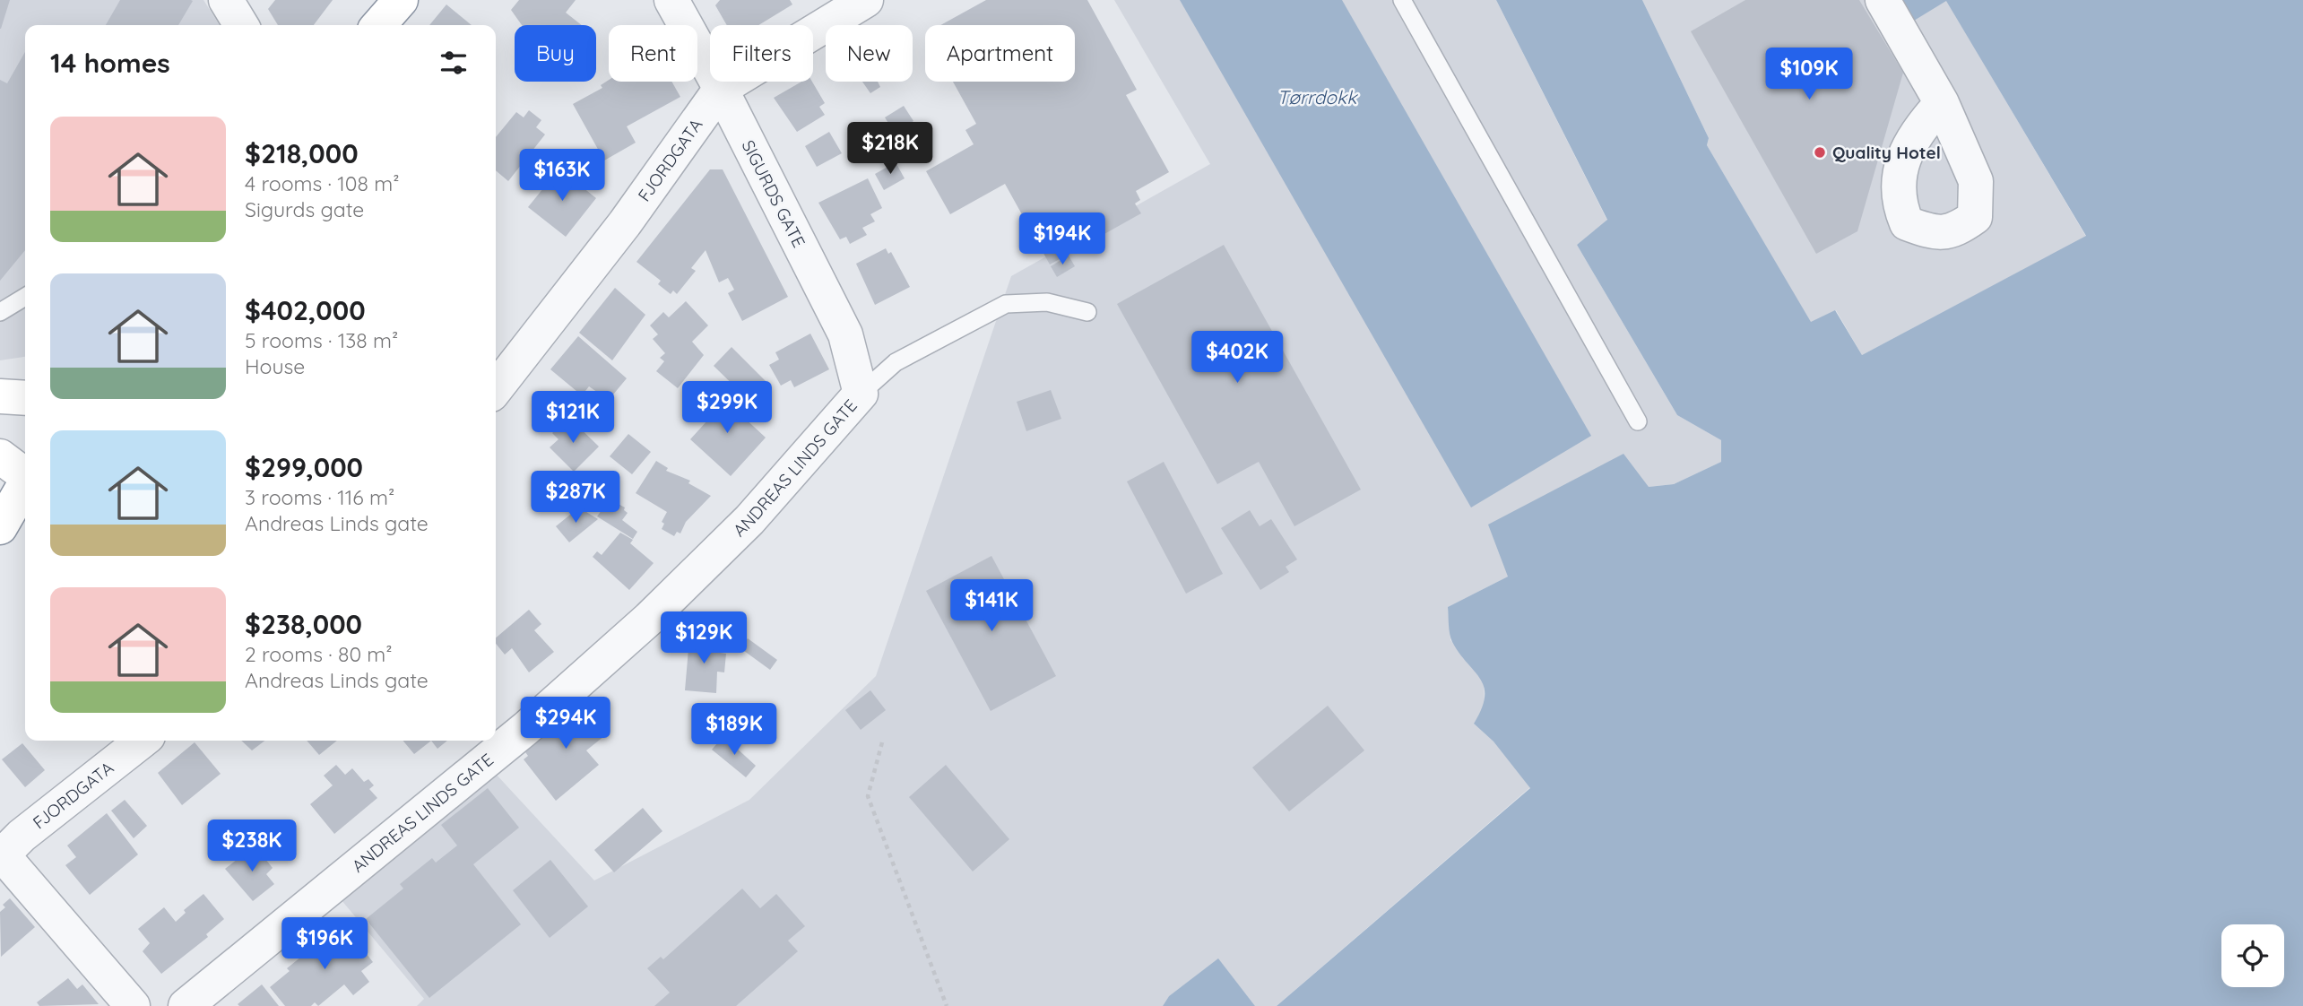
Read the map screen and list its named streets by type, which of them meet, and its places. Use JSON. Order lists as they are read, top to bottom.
{
  "streets": {
    "street": ["FJORDGATA", "SIGURDS GATE", "ANDREAS LINDS GATE"]
  },
  "crossings": [
    ["FJORDGATA", "SIGURDS GATE"],
    ["SIGURDS GATE", "ANDREAS LINDS GATE"]
  ],
  "water": ["Tørrdokk"],
  "places": ["Quality Hotel"],
  "page": {
    "chip": [
      "Buy",
      "Rent",
      "Filters",
      "New",
      "Apartment"
    ],
    "heading": "14 homes",
    "price": [
      "$109K",
      "$218K",
      "$163K",
      "$194K",
      "$402K",
      "$299K",
      "$121K",
      "$287K",
      "$141K",
      "$129K",
      "$294K",
      "$189K",
      "$238K",
      "$196K"
    ],
    "list": [
      {
        "name": "$218,000",
        "note": "4 rooms · 108 m² · Sigurds gate"
      },
      {
        "name": "$402,000",
        "note": "5 rooms · 138 m² · House"
      },
      {
        "name": "$299,000",
        "note": "3 rooms · 116 m² · Andreas Linds gate"
      },
      {
        "name": "$238,000",
        "note": "2 rooms · 80 m² · Andreas Linds gate"
      }
    ]
  }
}
